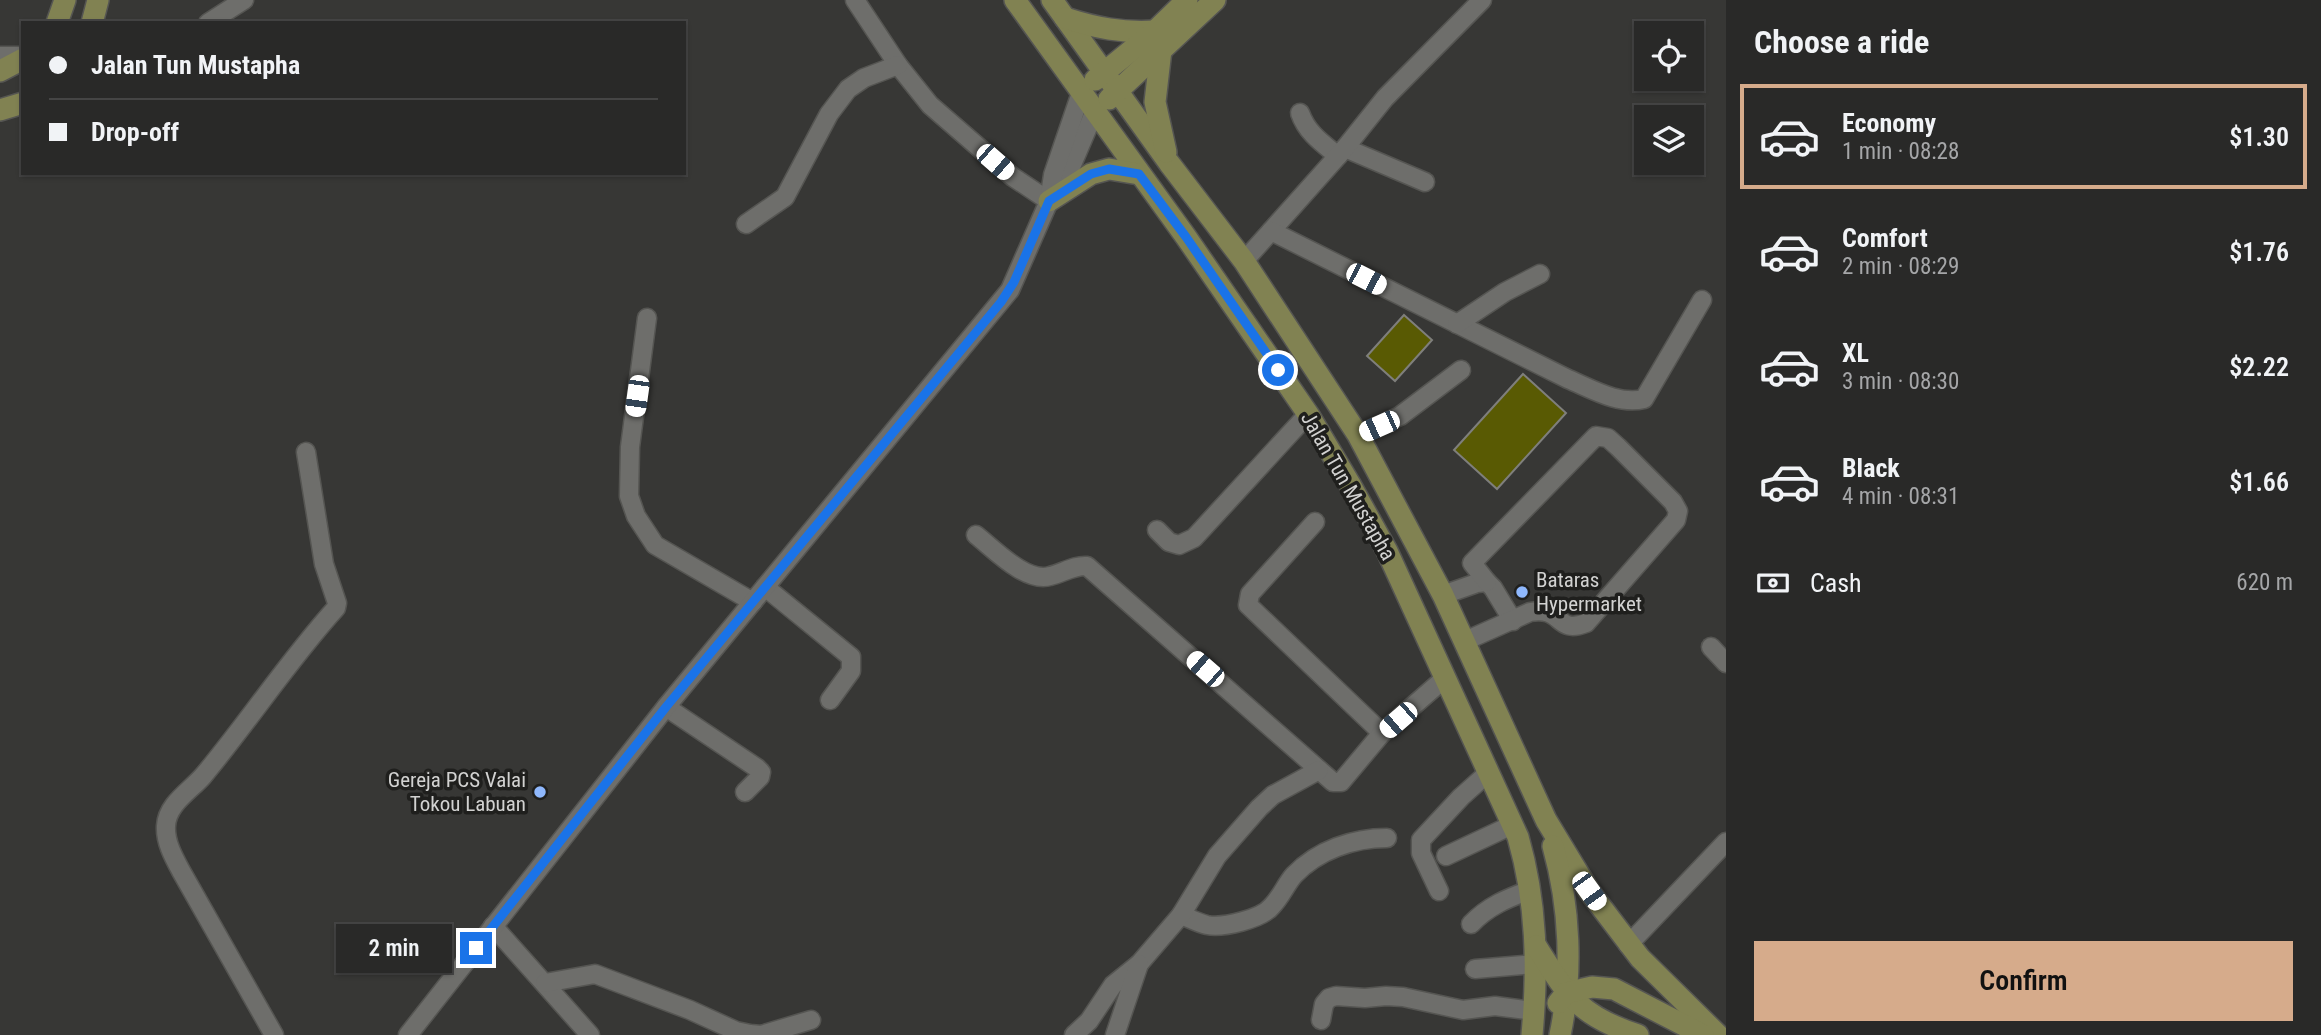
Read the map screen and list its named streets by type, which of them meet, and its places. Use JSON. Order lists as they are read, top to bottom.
{
  "streets": {
    "main road": ["Jalan Tun Mustapha"]
  },
  "places": ["Bataras Hypermarket", "Gereja PCS Valai Tokou Labuan"],
  "page": {
    "heading": "Choose a ride",
    "banner": ["Jalan Tun Mustapha", "Drop-off"],
    "list": [
      {
        "name": "Economy",
        "note": "1 min · 08:28",
        "value": "$1.30"
      },
      {
        "name": "Comfort",
        "note": "2 min · 08:29",
        "value": "$1.76"
      },
      {
        "name": "XL",
        "note": "3 min · 08:30",
        "value": "$2.22"
      },
      {
        "name": "Black",
        "note": "4 min · 08:31",
        "value": "$1.66"
      }
    ],
    "pay": ["Cash", "620 m"],
    "bubble": "2 min",
    "buttons": "Confirm"
  }
}
